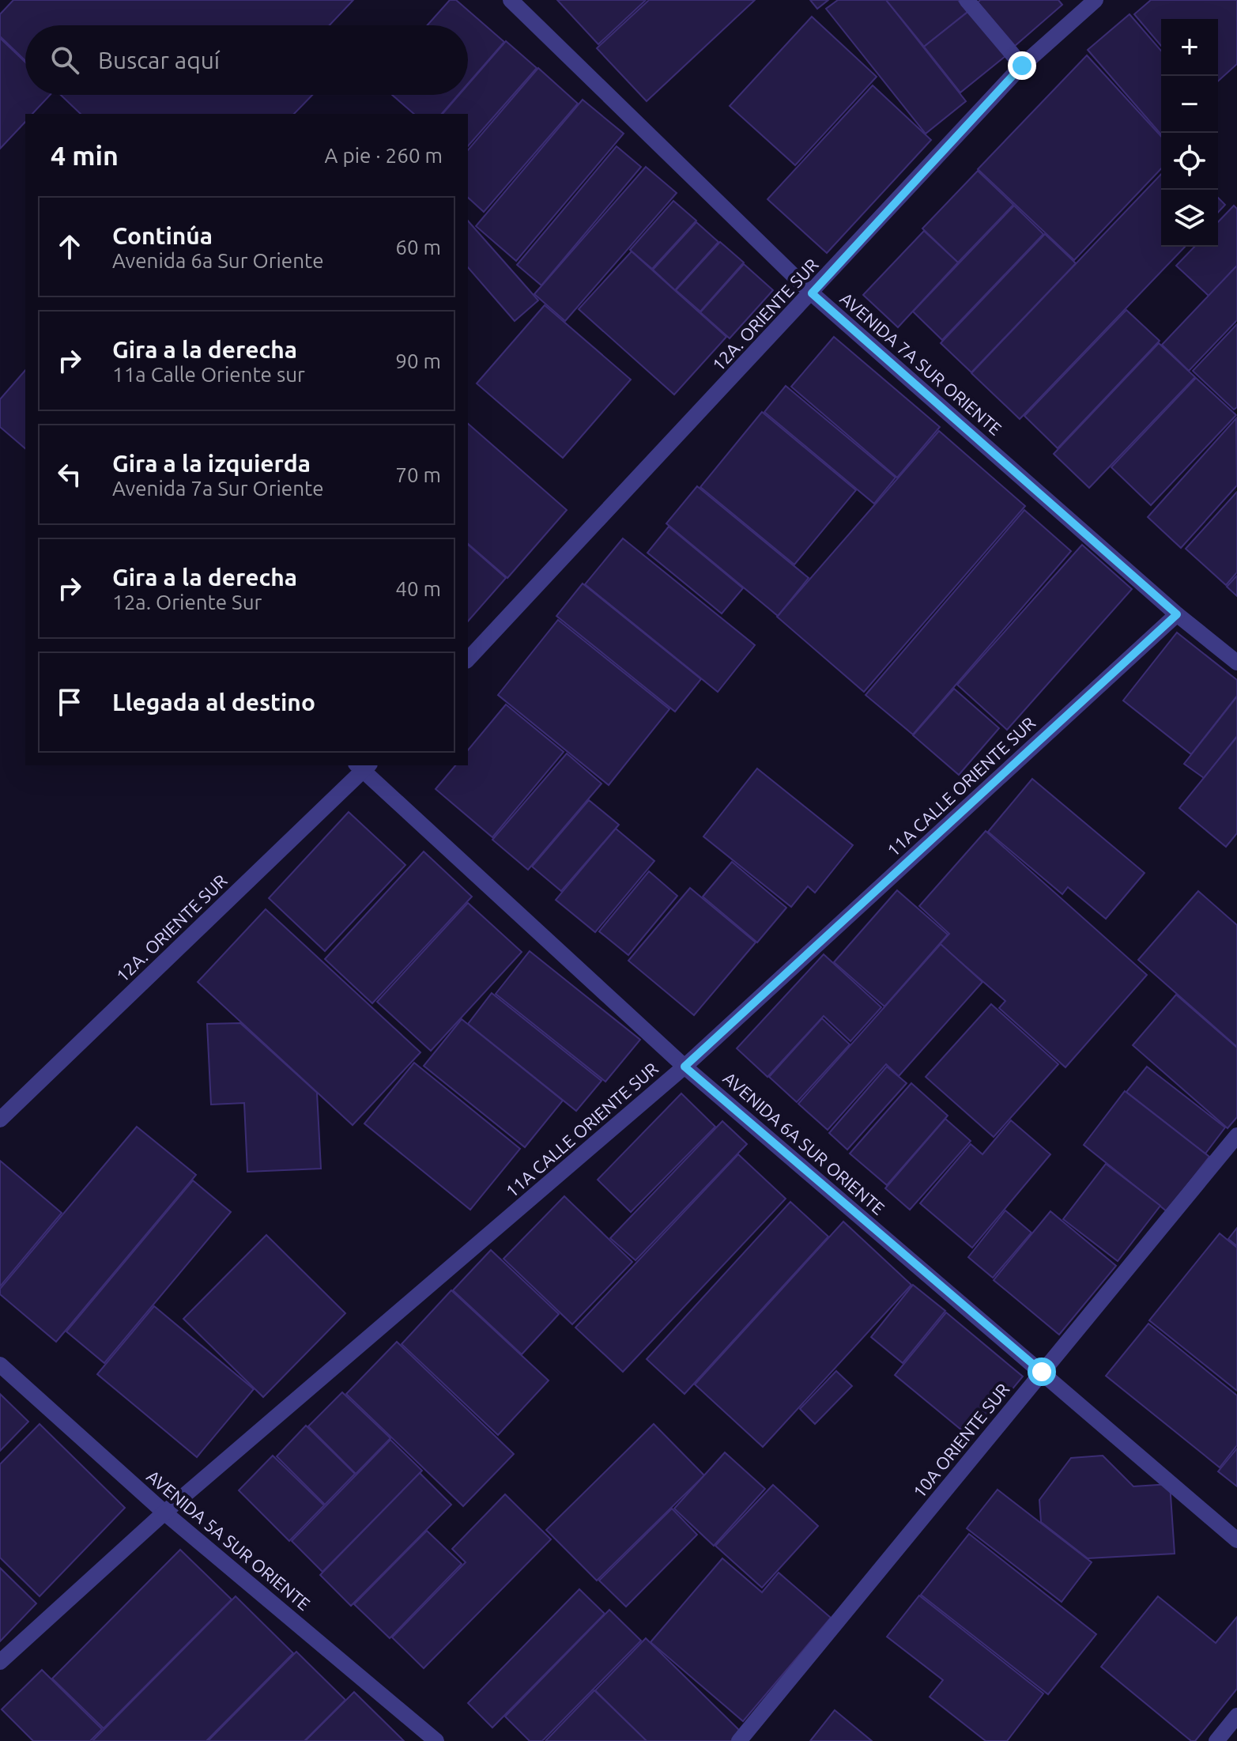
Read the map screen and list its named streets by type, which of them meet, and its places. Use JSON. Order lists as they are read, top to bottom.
{
  "streets": {
    "street": [
      "12A. ORIENTE SUR",
      "AVENIDA 7A SUR ORIENTE",
      "11A CALLE ORIENTE SUR",
      "AVENIDA 6A SUR ORIENTE",
      "10A ORIENTE SUR",
      "AVENIDA 5A SUR ORIENTE"
    ]
  },
  "crossings": [
    ["12A. ORIENTE SUR", "AVENIDA 7A SUR ORIENTE"],
    ["12A. ORIENTE SUR", "AVENIDA 6A SUR ORIENTE"],
    ["AVENIDA 7A SUR ORIENTE", "11A CALLE ORIENTE SUR"],
    ["11A CALLE ORIENTE SUR", "AVENIDA 6A SUR ORIENTE"],
    ["11A CALLE ORIENTE SUR", "AVENIDA 5A SUR ORIENTE"],
    ["AVENIDA 6A SUR ORIENTE", "10A ORIENTE SUR"]
  ],
  "page": {
    "map_buttons": ["+", "−"],
    "search": "Buscar aquí",
    "heading": ["4 min", "A pie · 260 m"],
    "list": [
      ["Continúa", "Avenida 6a Sur Oriente", "60 m"],
      ["Gira a la derecha", "11a Calle Oriente sur", "90 m"],
      ["Gira a la izquierda", "Avenida 7a Sur Oriente", "70 m"],
      ["Gira a la derecha", "12a. Oriente Sur", "40 m"],
      "Llegada al destino"
    ]
  }
}
